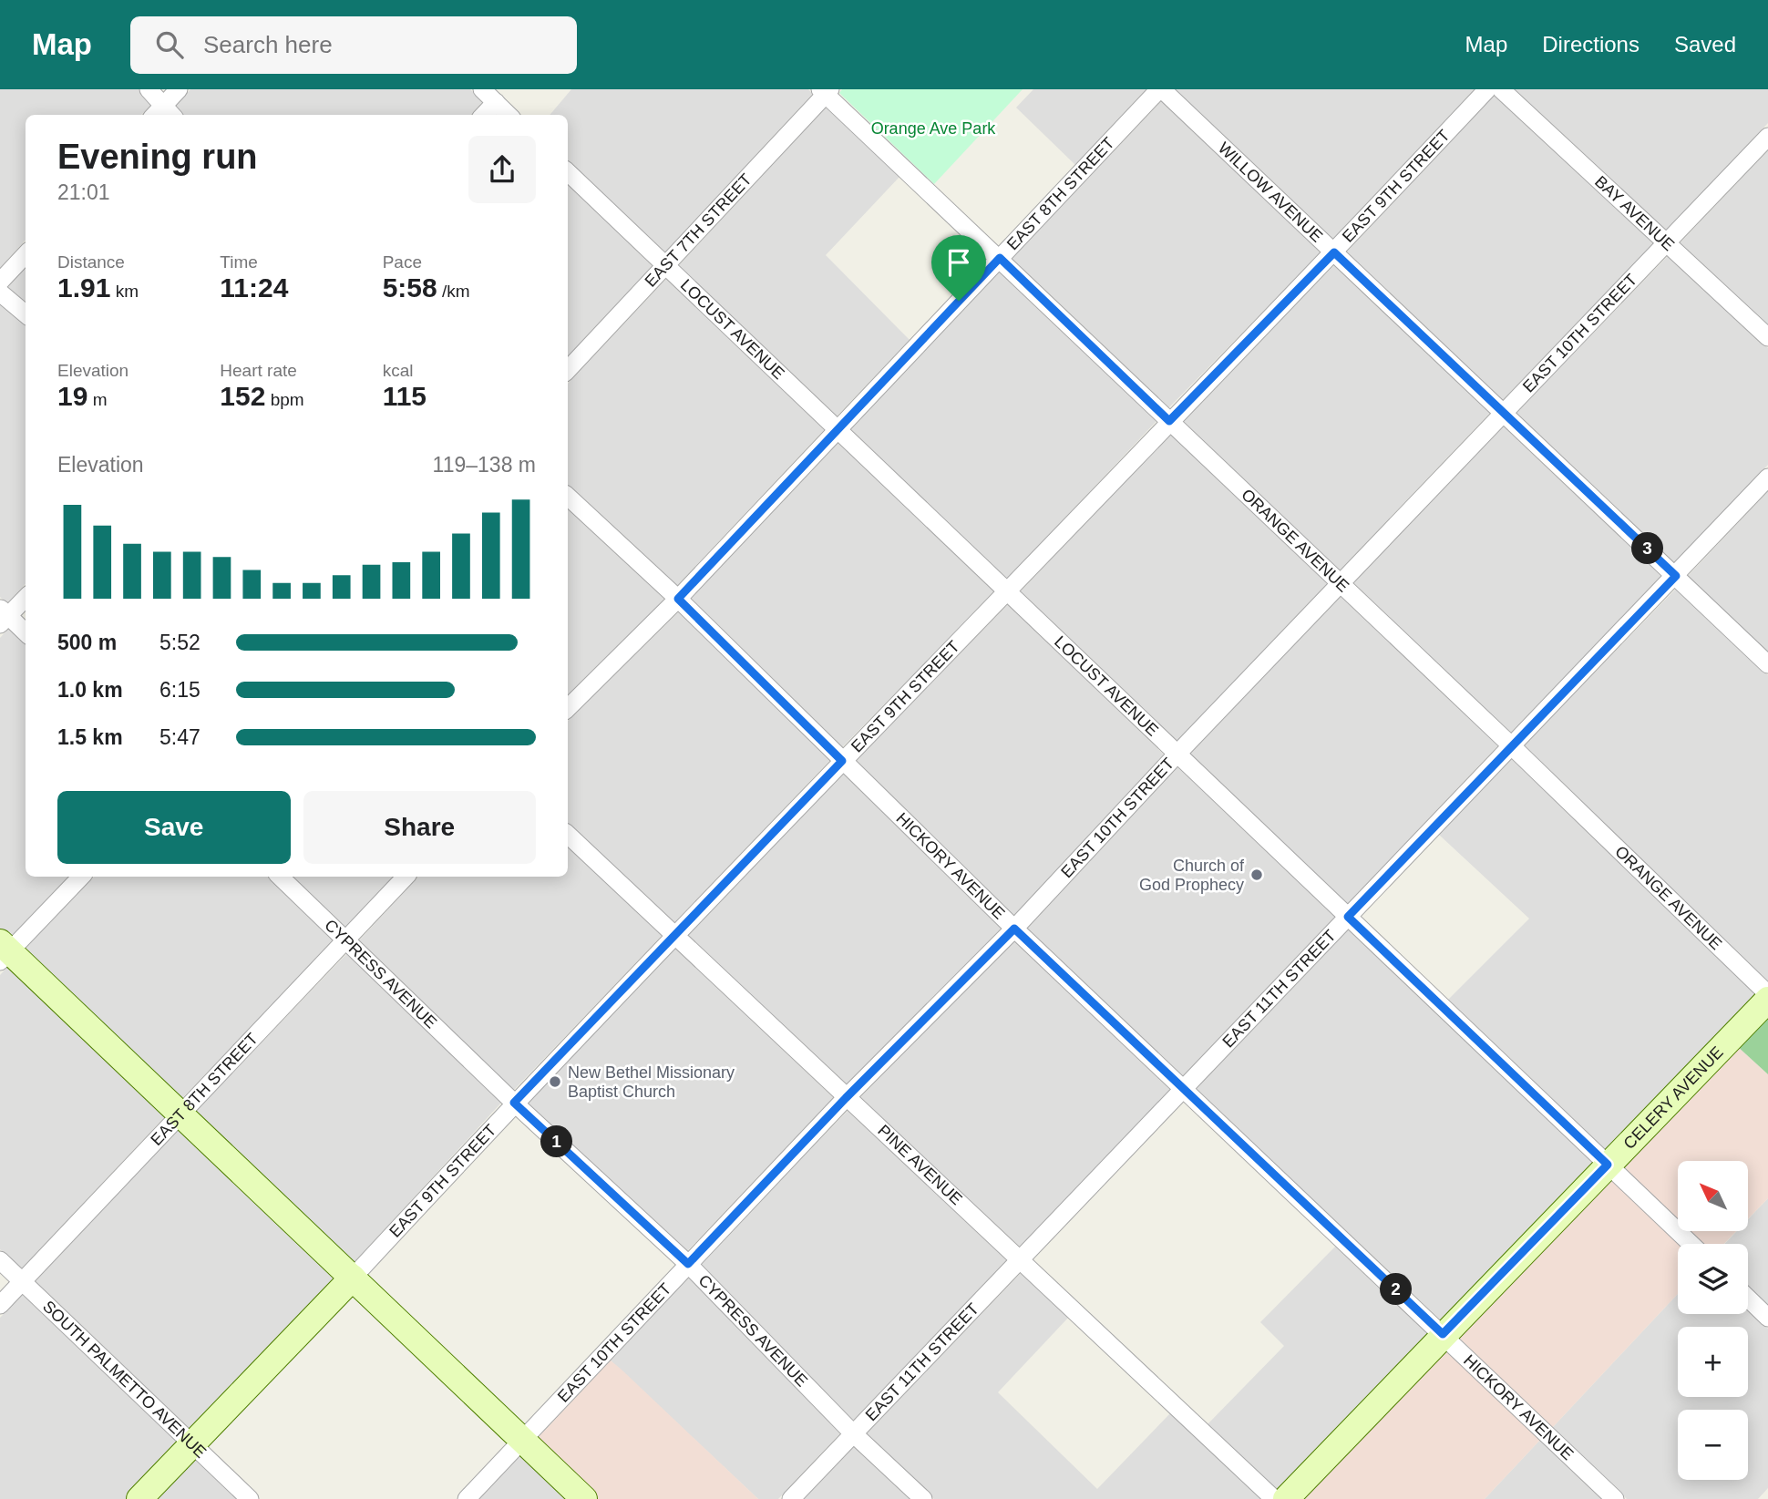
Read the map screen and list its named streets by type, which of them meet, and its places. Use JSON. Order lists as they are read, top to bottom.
{
  "streets": {
    "main road": ["EAST 9TH STREET", "CELERY AVENUE"],
    "street": [
      "WILLOW AVENUE",
      "EAST 8TH STREET",
      "BAY AVENUE",
      "EAST 7TH STREET",
      "LOCUST AVENUE",
      "EAST 10TH STREET",
      "ORANGE AVENUE",
      "HICKORY AVENUE",
      "CYPRESS AVENUE",
      "EAST 11TH STREET",
      "PINE AVENUE",
      "SOUTH PALMETTO AVENUE"
    ]
  },
  "crossings": [
    ["EAST 9TH STREET", "WILLOW AVENUE"],
    ["EAST 9TH STREET", "LOCUST AVENUE"],
    ["EAST 9TH STREET", "ORANGE AVENUE"],
    ["EAST 9TH STREET", "HICKORY AVENUE"],
    ["EAST 9TH STREET", "CYPRESS AVENUE"],
    ["EAST 9TH STREET", "PINE AVENUE"],
    ["EAST 9TH STREET", "SOUTH PALMETTO AVENUE"],
    ["WILLOW AVENUE", "EAST 8TH STREET"],
    ["WILLOW AVENUE", "EAST 10TH STREET"],
    ["WILLOW AVENUE", "EAST 11TH STREET"],
    ["EAST 8TH STREET", "LOCUST AVENUE"],
    ["EAST 8TH STREET", "ORANGE AVENUE"],
    ["EAST 8TH STREET", "HICKORY AVENUE"],
    ["EAST 8TH STREET", "CYPRESS AVENUE"],
    ["EAST 8TH STREET", "SOUTH PALMETTO AVENUE"],
    ["BAY AVENUE", "EAST 10TH STREET"],
    ["EAST 7TH STREET", "LOCUST AVENUE"],
    ["EAST 7TH STREET", "ORANGE AVENUE"],
    ["LOCUST AVENUE", "EAST 10TH STREET"],
    ["LOCUST AVENUE", "EAST 11TH STREET"],
    ["LOCUST AVENUE", "CELERY AVENUE"],
    ["EAST 10TH STREET", "ORANGE AVENUE"],
    ["EAST 10TH STREET", "HICKORY AVENUE"],
    ["EAST 10TH STREET", "CYPRESS AVENUE"],
    ["EAST 10TH STREET", "PINE AVENUE"],
    ["ORANGE AVENUE", "EAST 11TH STREET"],
    ["HICKORY AVENUE", "EAST 11TH STREET"],
    ["HICKORY AVENUE", "CELERY AVENUE"],
    ["CYPRESS AVENUE", "EAST 11TH STREET"],
    ["EAST 11TH STREET", "PINE AVENUE"]
  ],
  "parks": ["Orange Ave Park"],
  "places": ["Church of God Prophecy", "New Bethel Missionary Baptist Church"],
  "north": "top left",
  "page": {
    "header": "Map",
    "search": "Search here",
    "nav": ["Map", "Directions", "Saved"],
    "heading": ["Evening run", "21:01"],
    "stats": [
      ["Distance", "1.91 km"],
      ["Time", "11:24"],
      ["Pace", "5:58 /km"],
      ["Elevation", "19 m"],
      ["Heart rate", "152 bpm"],
      ["kcal", "115"]
    ],
    "chart": ["Elevation", "119–138 m"],
    "pins": ["3", "1", "2"],
    "list": [
      {
        "name": "500 m",
        "note": "5:52"
      },
      {
        "name": "1.0 km",
        "note": "6:15"
      },
      {
        "name": "1.5 km",
        "note": "5:47"
      }
    ],
    "buttons": ["Save", "Share"],
    "map_buttons": ["+", "−"]
  }
}
